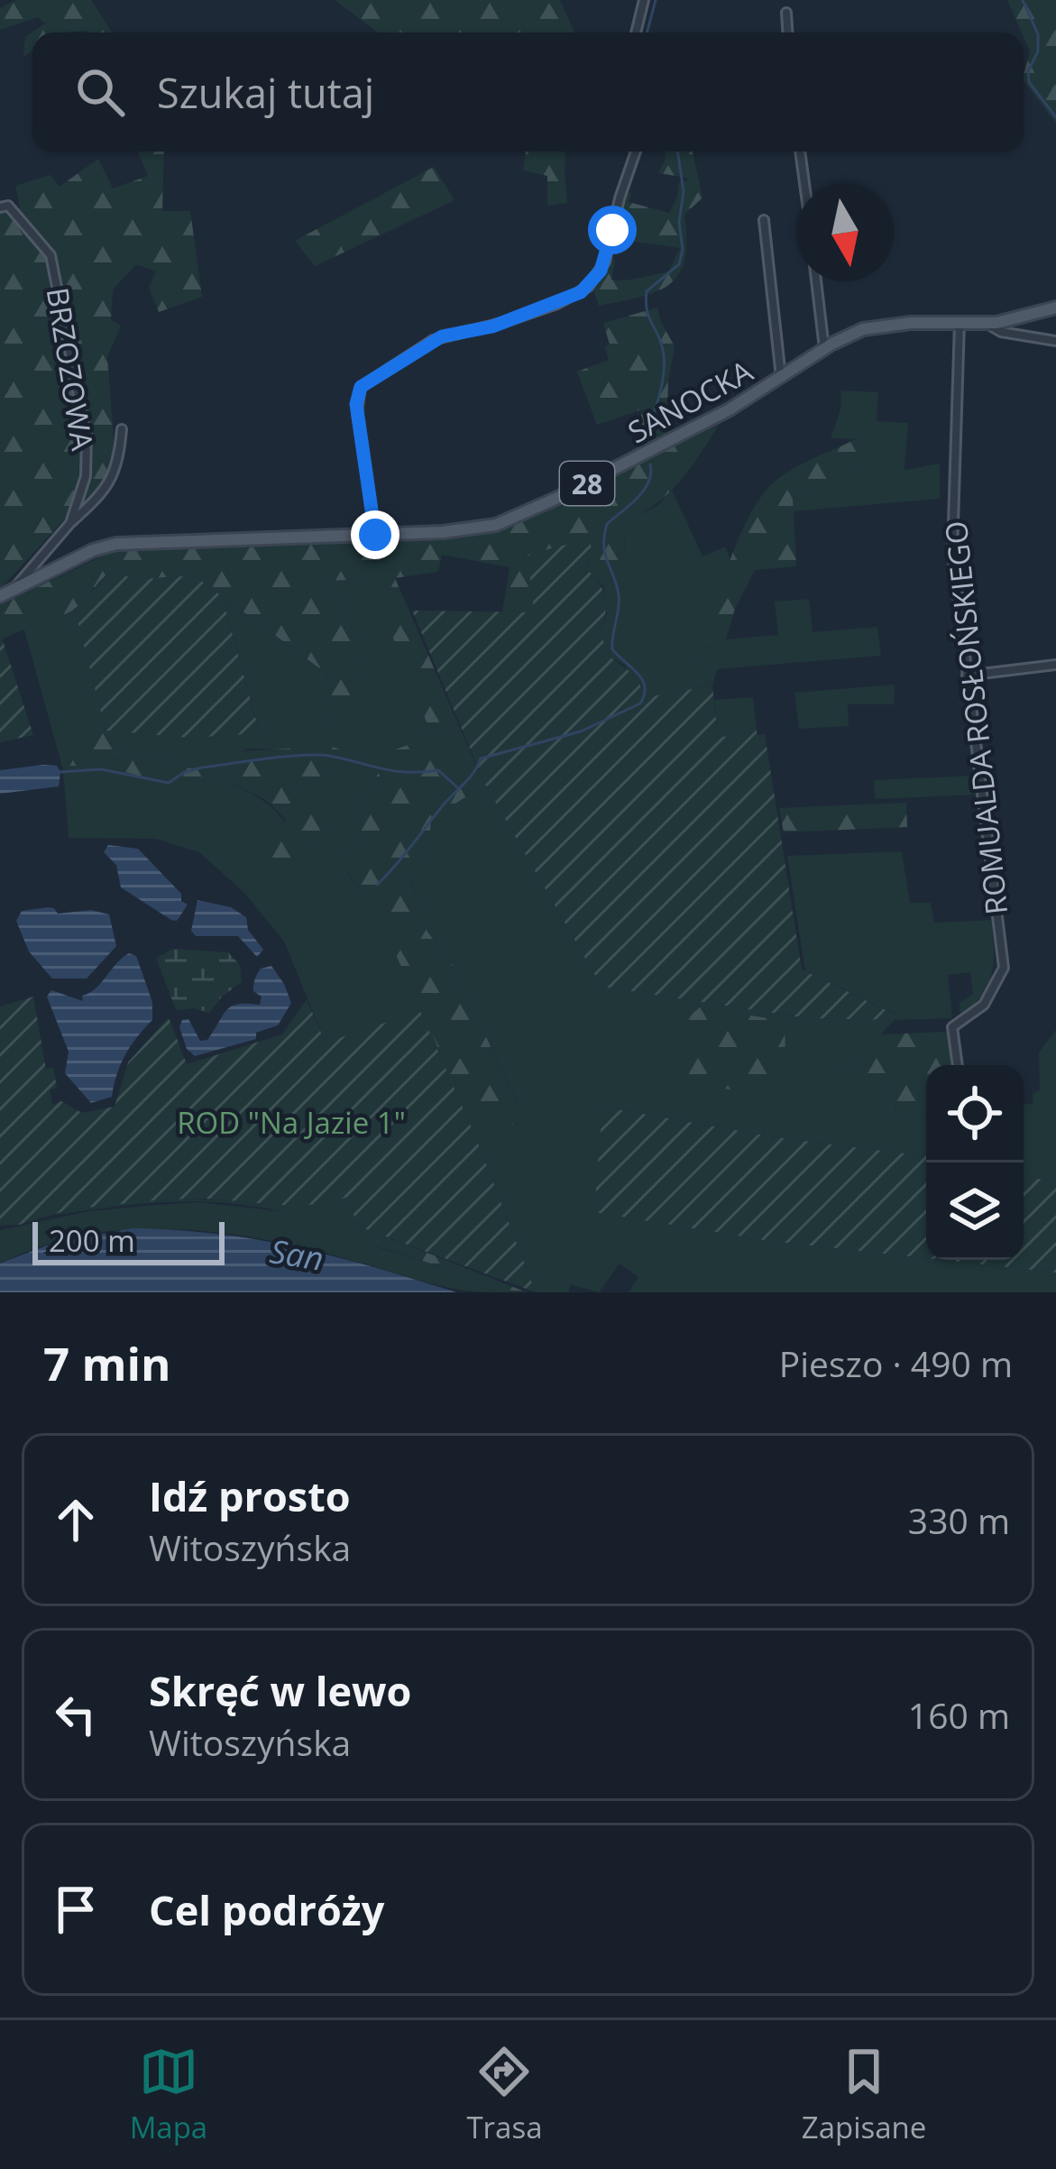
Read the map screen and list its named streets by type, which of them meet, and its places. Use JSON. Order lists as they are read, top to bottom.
{
  "streets": {
    "main road": ["SANOCKA", "28"],
    "street": ["BRZOZOWA", "ROMUALDA ROSŁOŃSKIEGO"]
  },
  "crossings": [
    ["BRZOZOWA", "SANOCKA"],
    ["SANOCKA", "28"],
    ["SANOCKA", "ROMUALDA ROSŁOŃSKIEGO"],
    ["28", "ROMUALDA ROSŁOŃSKIEGO"]
  ],
  "water": ["San"],
  "parks": ["ROD \"Na Jazie 1\""],
  "scale_bar": "200 m",
  "north": "bottom",
  "page": {
    "search": "Szukaj tutaj",
    "scale": "200 m",
    "heading": ["7 min", "Pieszo · 490 m"],
    "list": [
      ["Idź prosto", "Witoszyńska", "330 m"],
      ["Skręć w lewo", "Witoszyńska", "160 m"],
      "Cel podróży"
    ],
    "nav": ["Mapa", "Trasa", "Zapisane"]
  }
}
